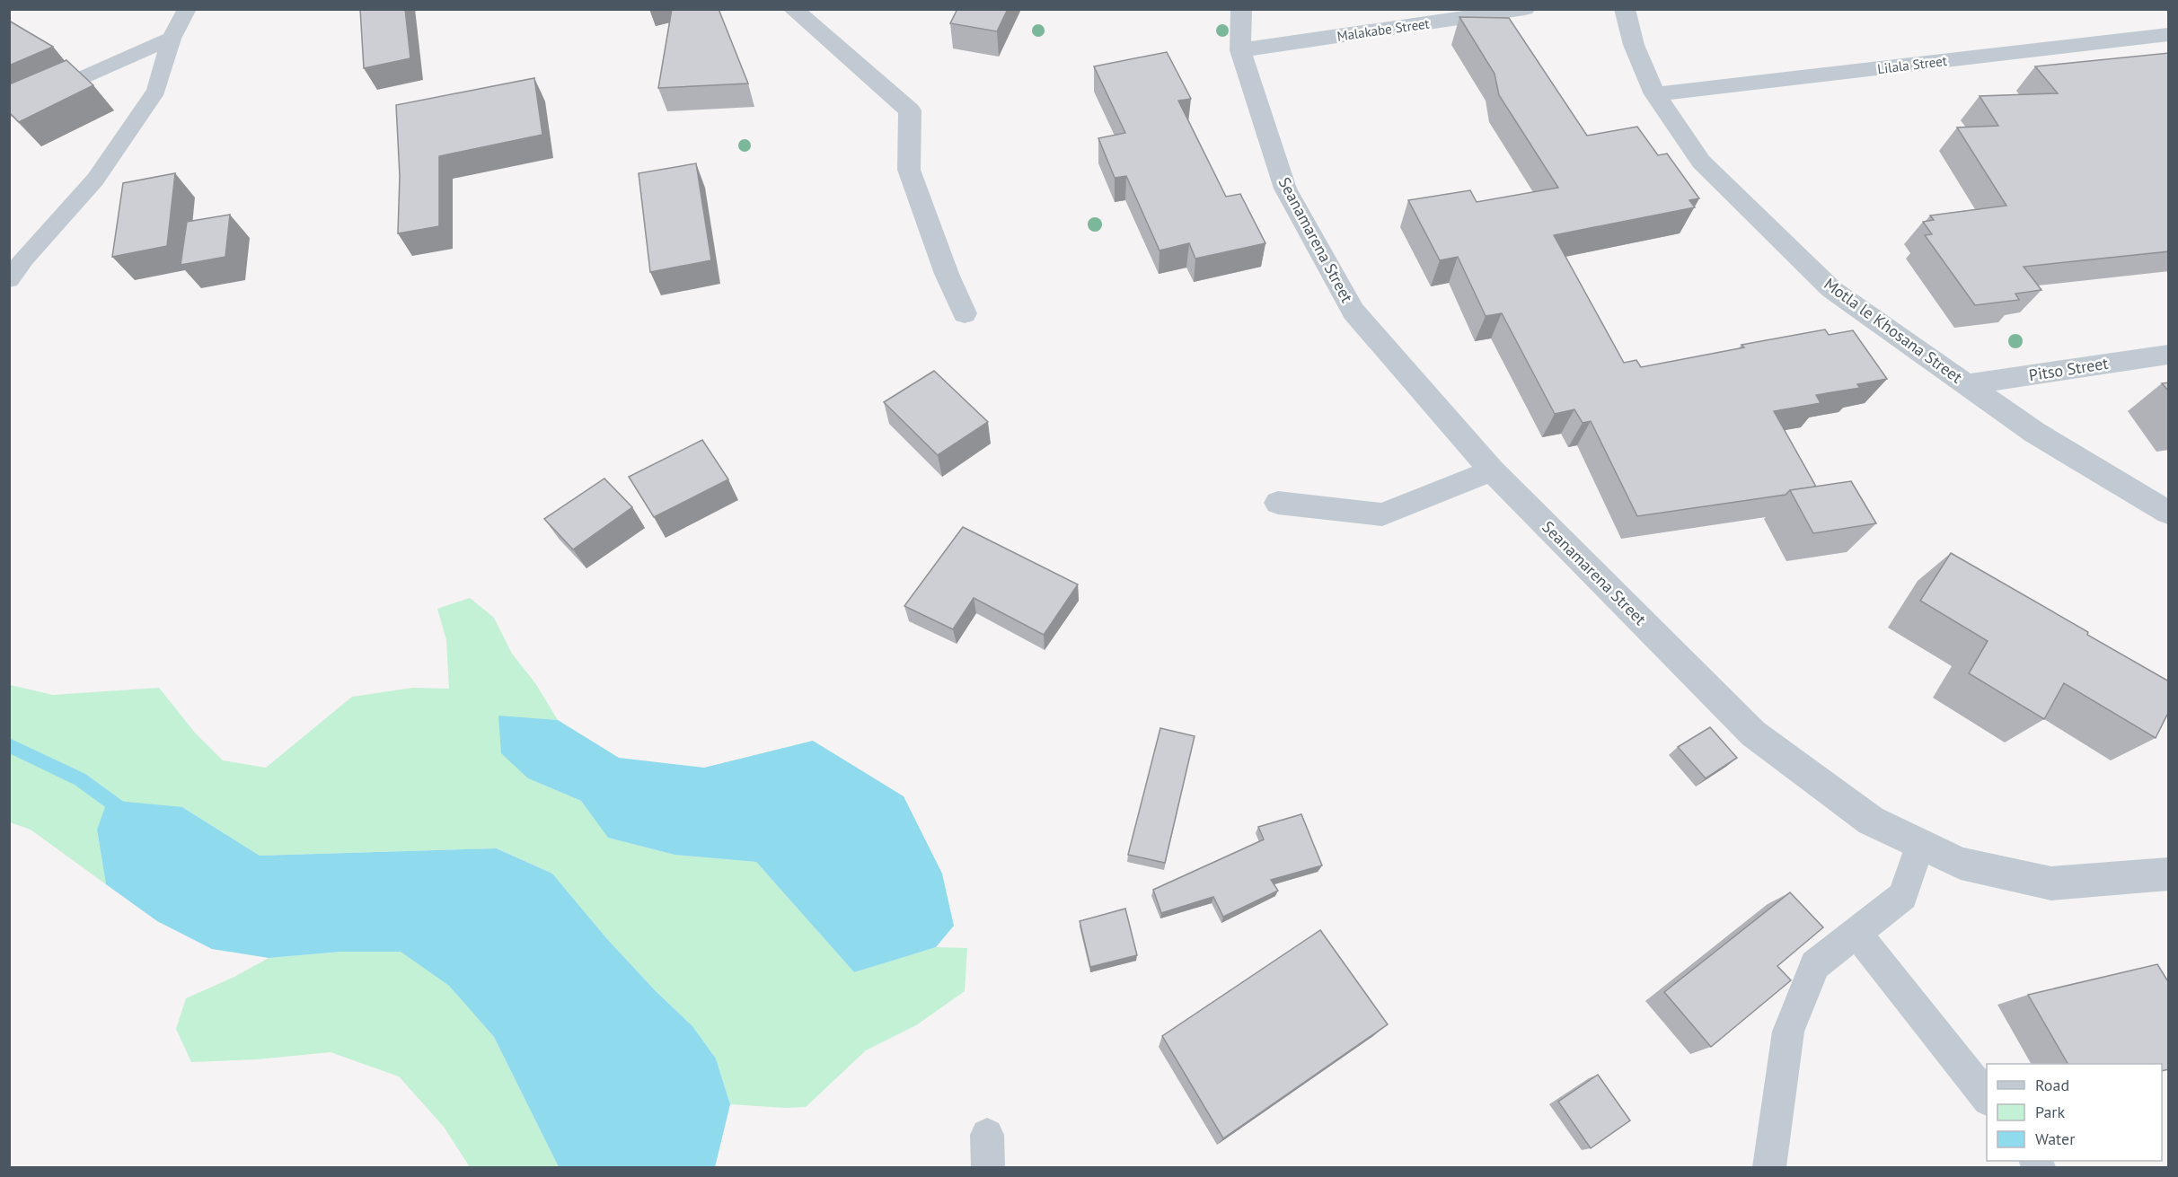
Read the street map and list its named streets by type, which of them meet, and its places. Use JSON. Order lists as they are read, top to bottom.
{
  "streets": {
    "street": [
      "Malakabe Street",
      "Lilala Street",
      "Seanamarena Street",
      "Motla le Khosana Street",
      "Pitso Street"
    ]
  },
  "crossings": [
    ["Malakabe Street", "Seanamarena Street"],
    ["Lilala Street", "Motla le Khosana Street"],
    ["Motla le Khosana Street", "Pitso Street"]
  ],
  "legend": ["Road", "Park", "Water"]
}
